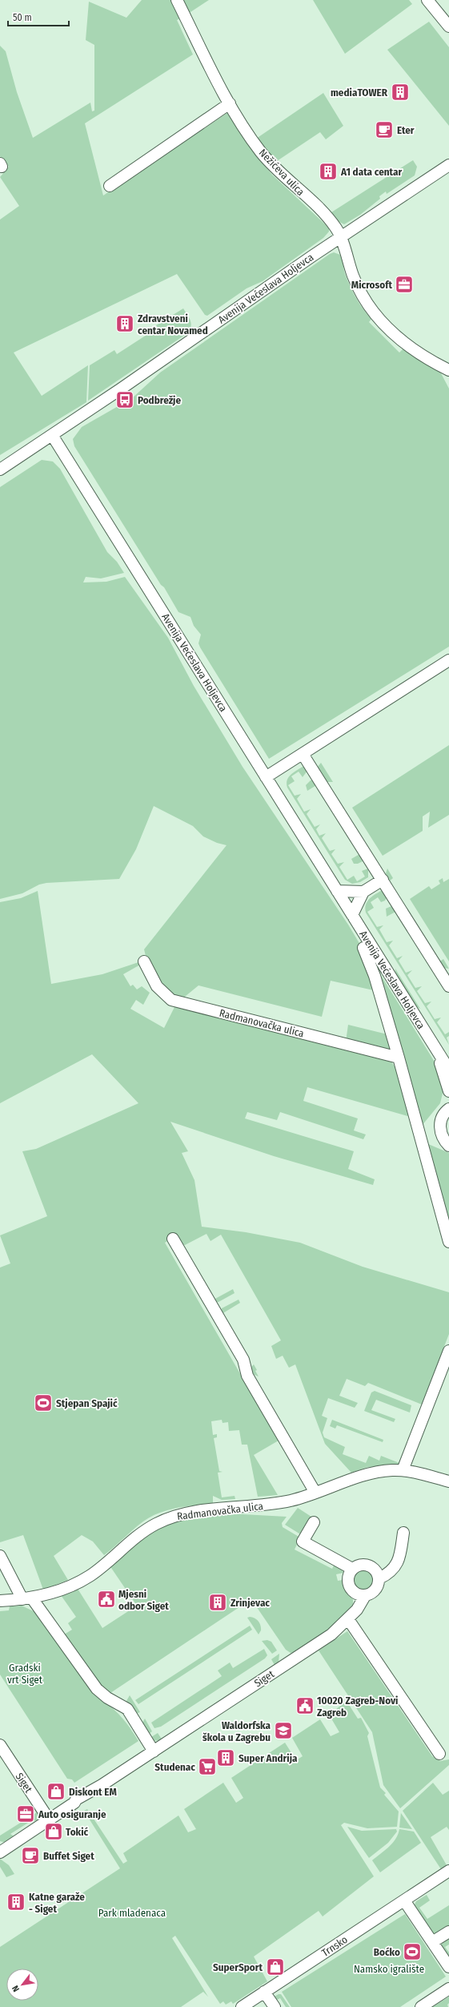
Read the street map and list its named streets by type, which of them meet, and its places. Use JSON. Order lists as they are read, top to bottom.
{
  "streets": {
    "street": [
      "Nežićeva ulica",
      "Avenija Većeslava Holjevca",
      "Radmanovačka ulica",
      "Siget",
      "Trnsko"
    ]
  },
  "crossings": [
    ["Nežićeva ulica", "Avenija Većeslava Holjevca"]
  ],
  "parks": ["Gradski vrt Siget", "Park mladenaca", "Namsko igralište"],
  "places": {
    "building": [
      "mediaTOWER",
      "A1 data centar",
      "Zdravstveni centar Novamed",
      "Zrinjevac",
      "Super Andrija",
      "Katne garaže - Siget"
    ],
    "cafe": ["Eter", "Buffet Siget"],
    "office": ["Microsoft", "Auto osiguranje"],
    "bus stop": ["Podbrežje"],
    "sports": ["Stjepan Spajić", "Boćko"],
    "public building": ["Mjesni odbor Siget", "10020 Zagreb-Novi Zagreb"],
    "school or university": ["Waldorfska škola u Zagrebu"],
    "supermarket": ["Studenac"],
    "shop": ["Diskont EM", "Tokić", "SuperSport"]
  },
  "scale_bar": "50 m",
  "north": "bottom left"
}
